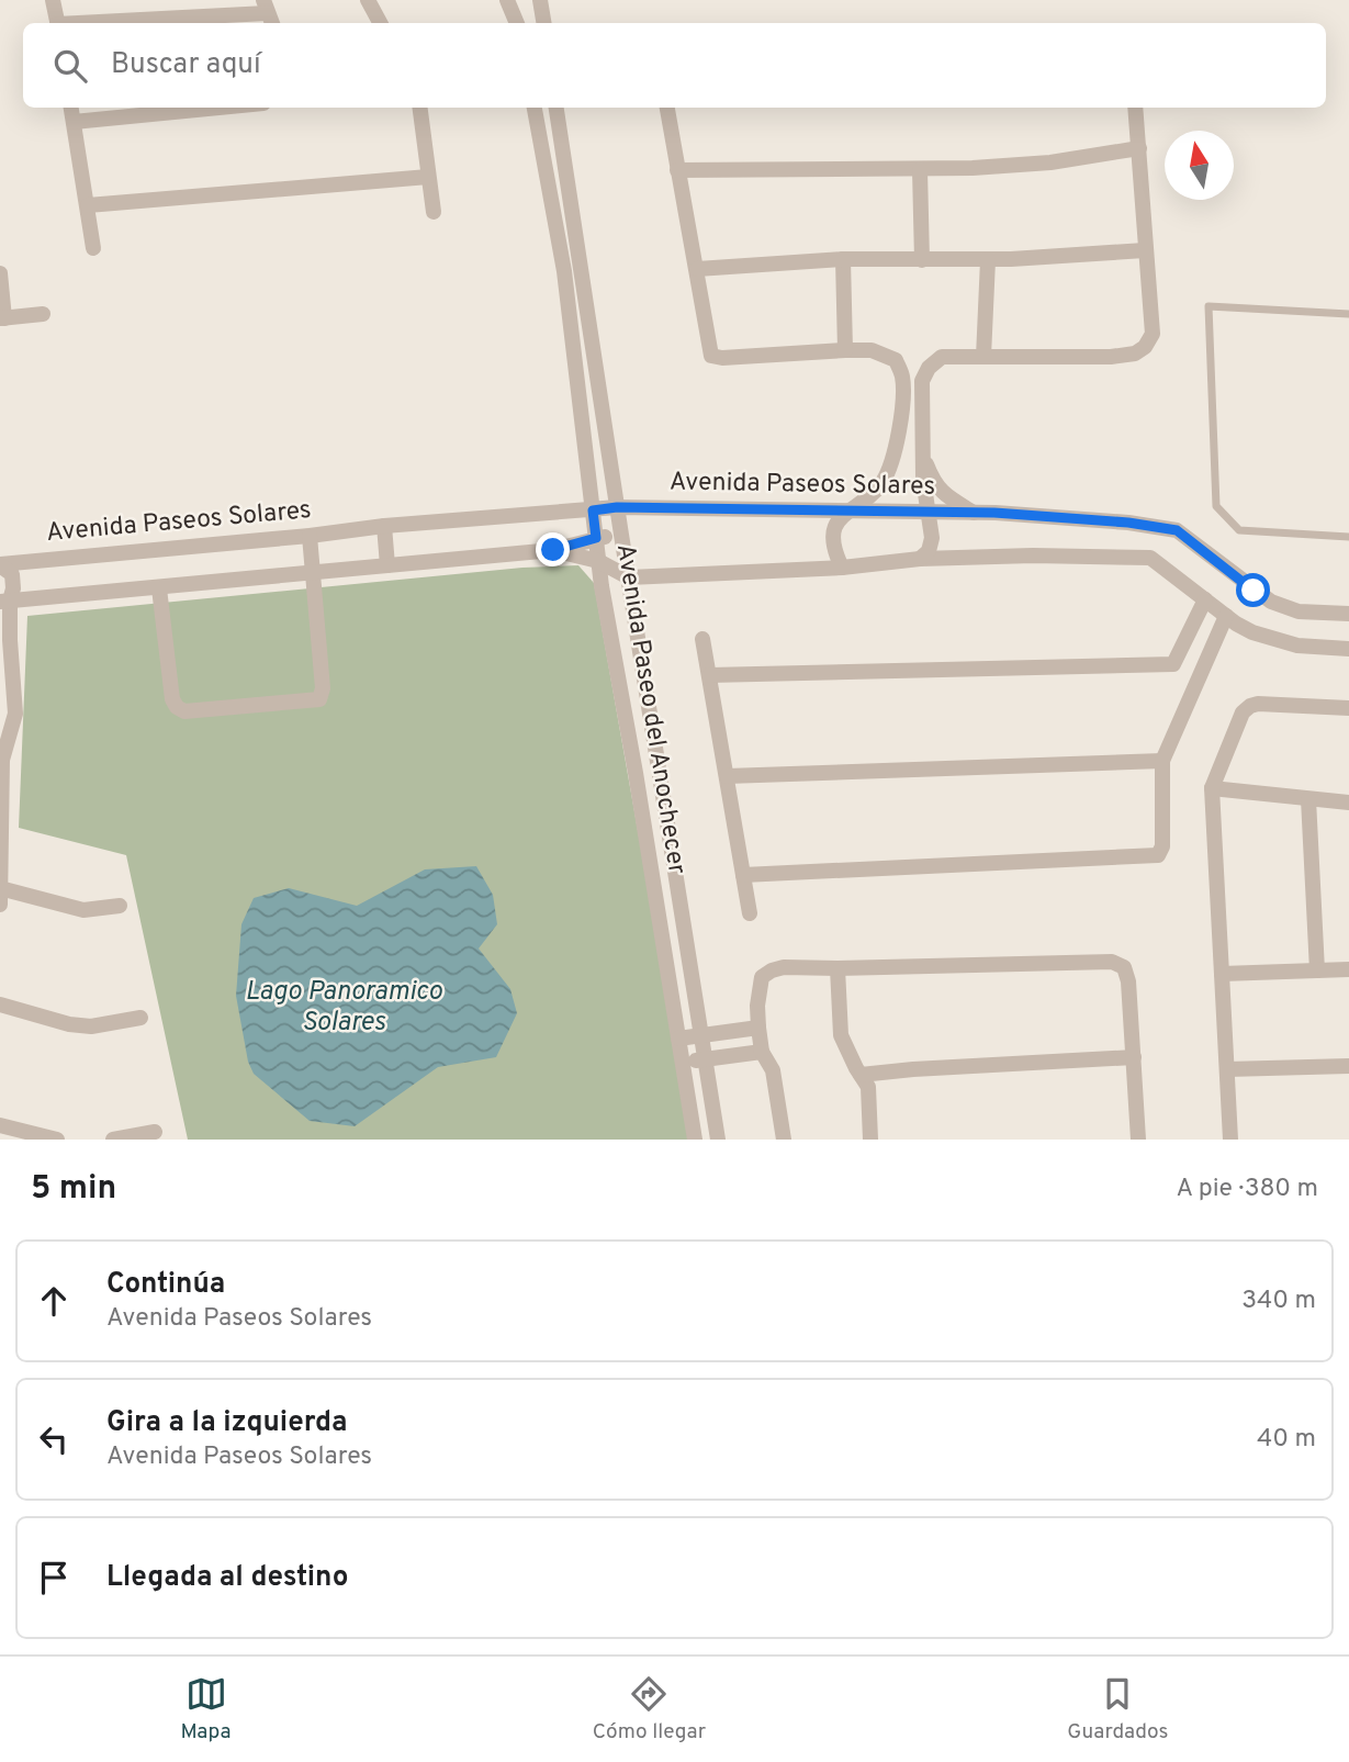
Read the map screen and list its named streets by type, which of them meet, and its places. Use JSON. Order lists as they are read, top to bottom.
{
  "streets": {
    "street": ["Avenida Paseos Solares", "Avenida Paseo del Anochecer"]
  },
  "crossings": [
    ["Avenida Paseos Solares", "Avenida Paseo del Anochecer"]
  ],
  "water": ["Lago Panoramico Solares"],
  "north": "top",
  "page": {
    "search": "Buscar aquí",
    "heading": ["5 min", "A pie · 380 m"],
    "list": [
      ["Continúa", "Avenida Paseos Solares", "340 m"],
      ["Gira a la izquierda", "Avenida Paseos Solares", "40 m"],
      "Llegada al destino"
    ],
    "nav": ["Mapa", "Cómo llegar", "Guardados"]
  }
}
